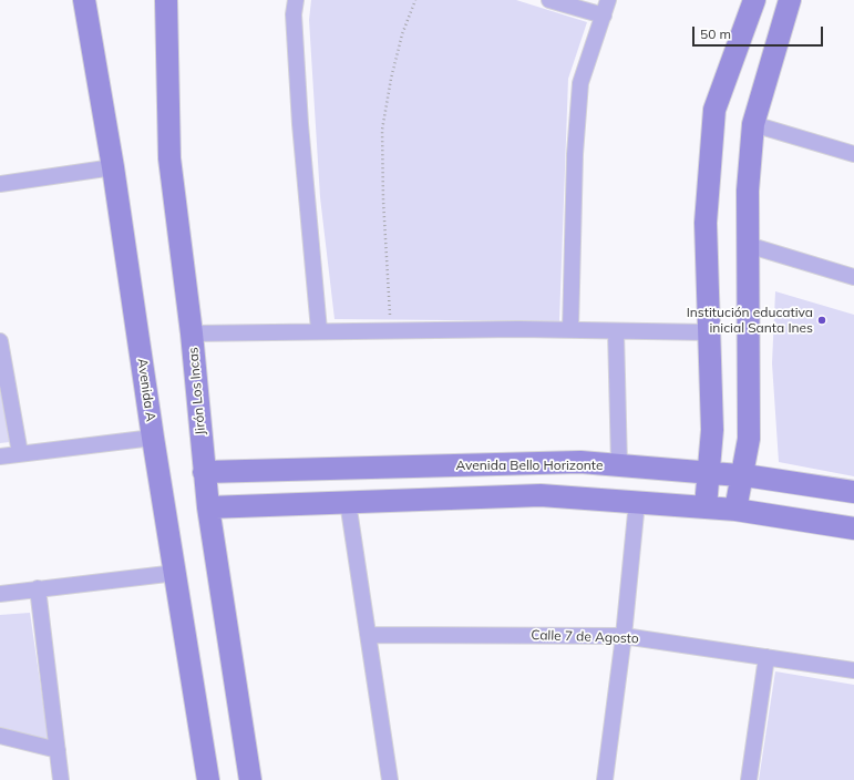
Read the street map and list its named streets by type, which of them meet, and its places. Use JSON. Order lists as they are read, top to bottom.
{
  "streets": {
    "street": [
      "Avenida A",
      "Jirón Los Incas",
      "Avenida Bello Horizonte",
      "Calle 7 de Agosto"
    ]
  },
  "crossings": [
    ["Jirón Los Incas", "Avenida Bello Horizonte"]
  ],
  "places": ["Institución educativa inicial Santa Ines"],
  "scale_bar": "50 m"
}
